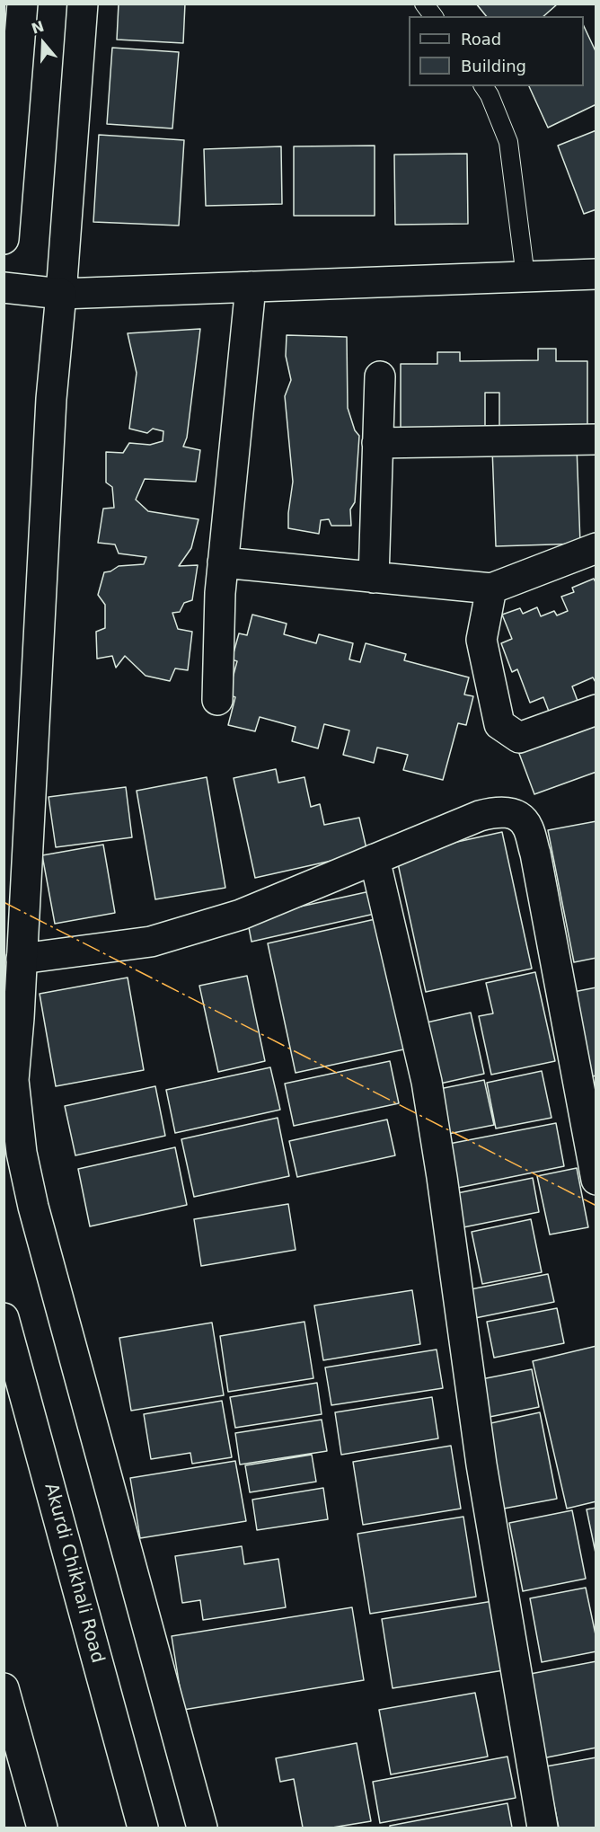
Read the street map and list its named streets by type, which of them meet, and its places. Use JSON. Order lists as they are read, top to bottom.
{
  "streets": {
    "street": ["Akurdi Chikhali Road"]
  },
  "legend": ["Road", "Building"],
  "north": "top"
}
